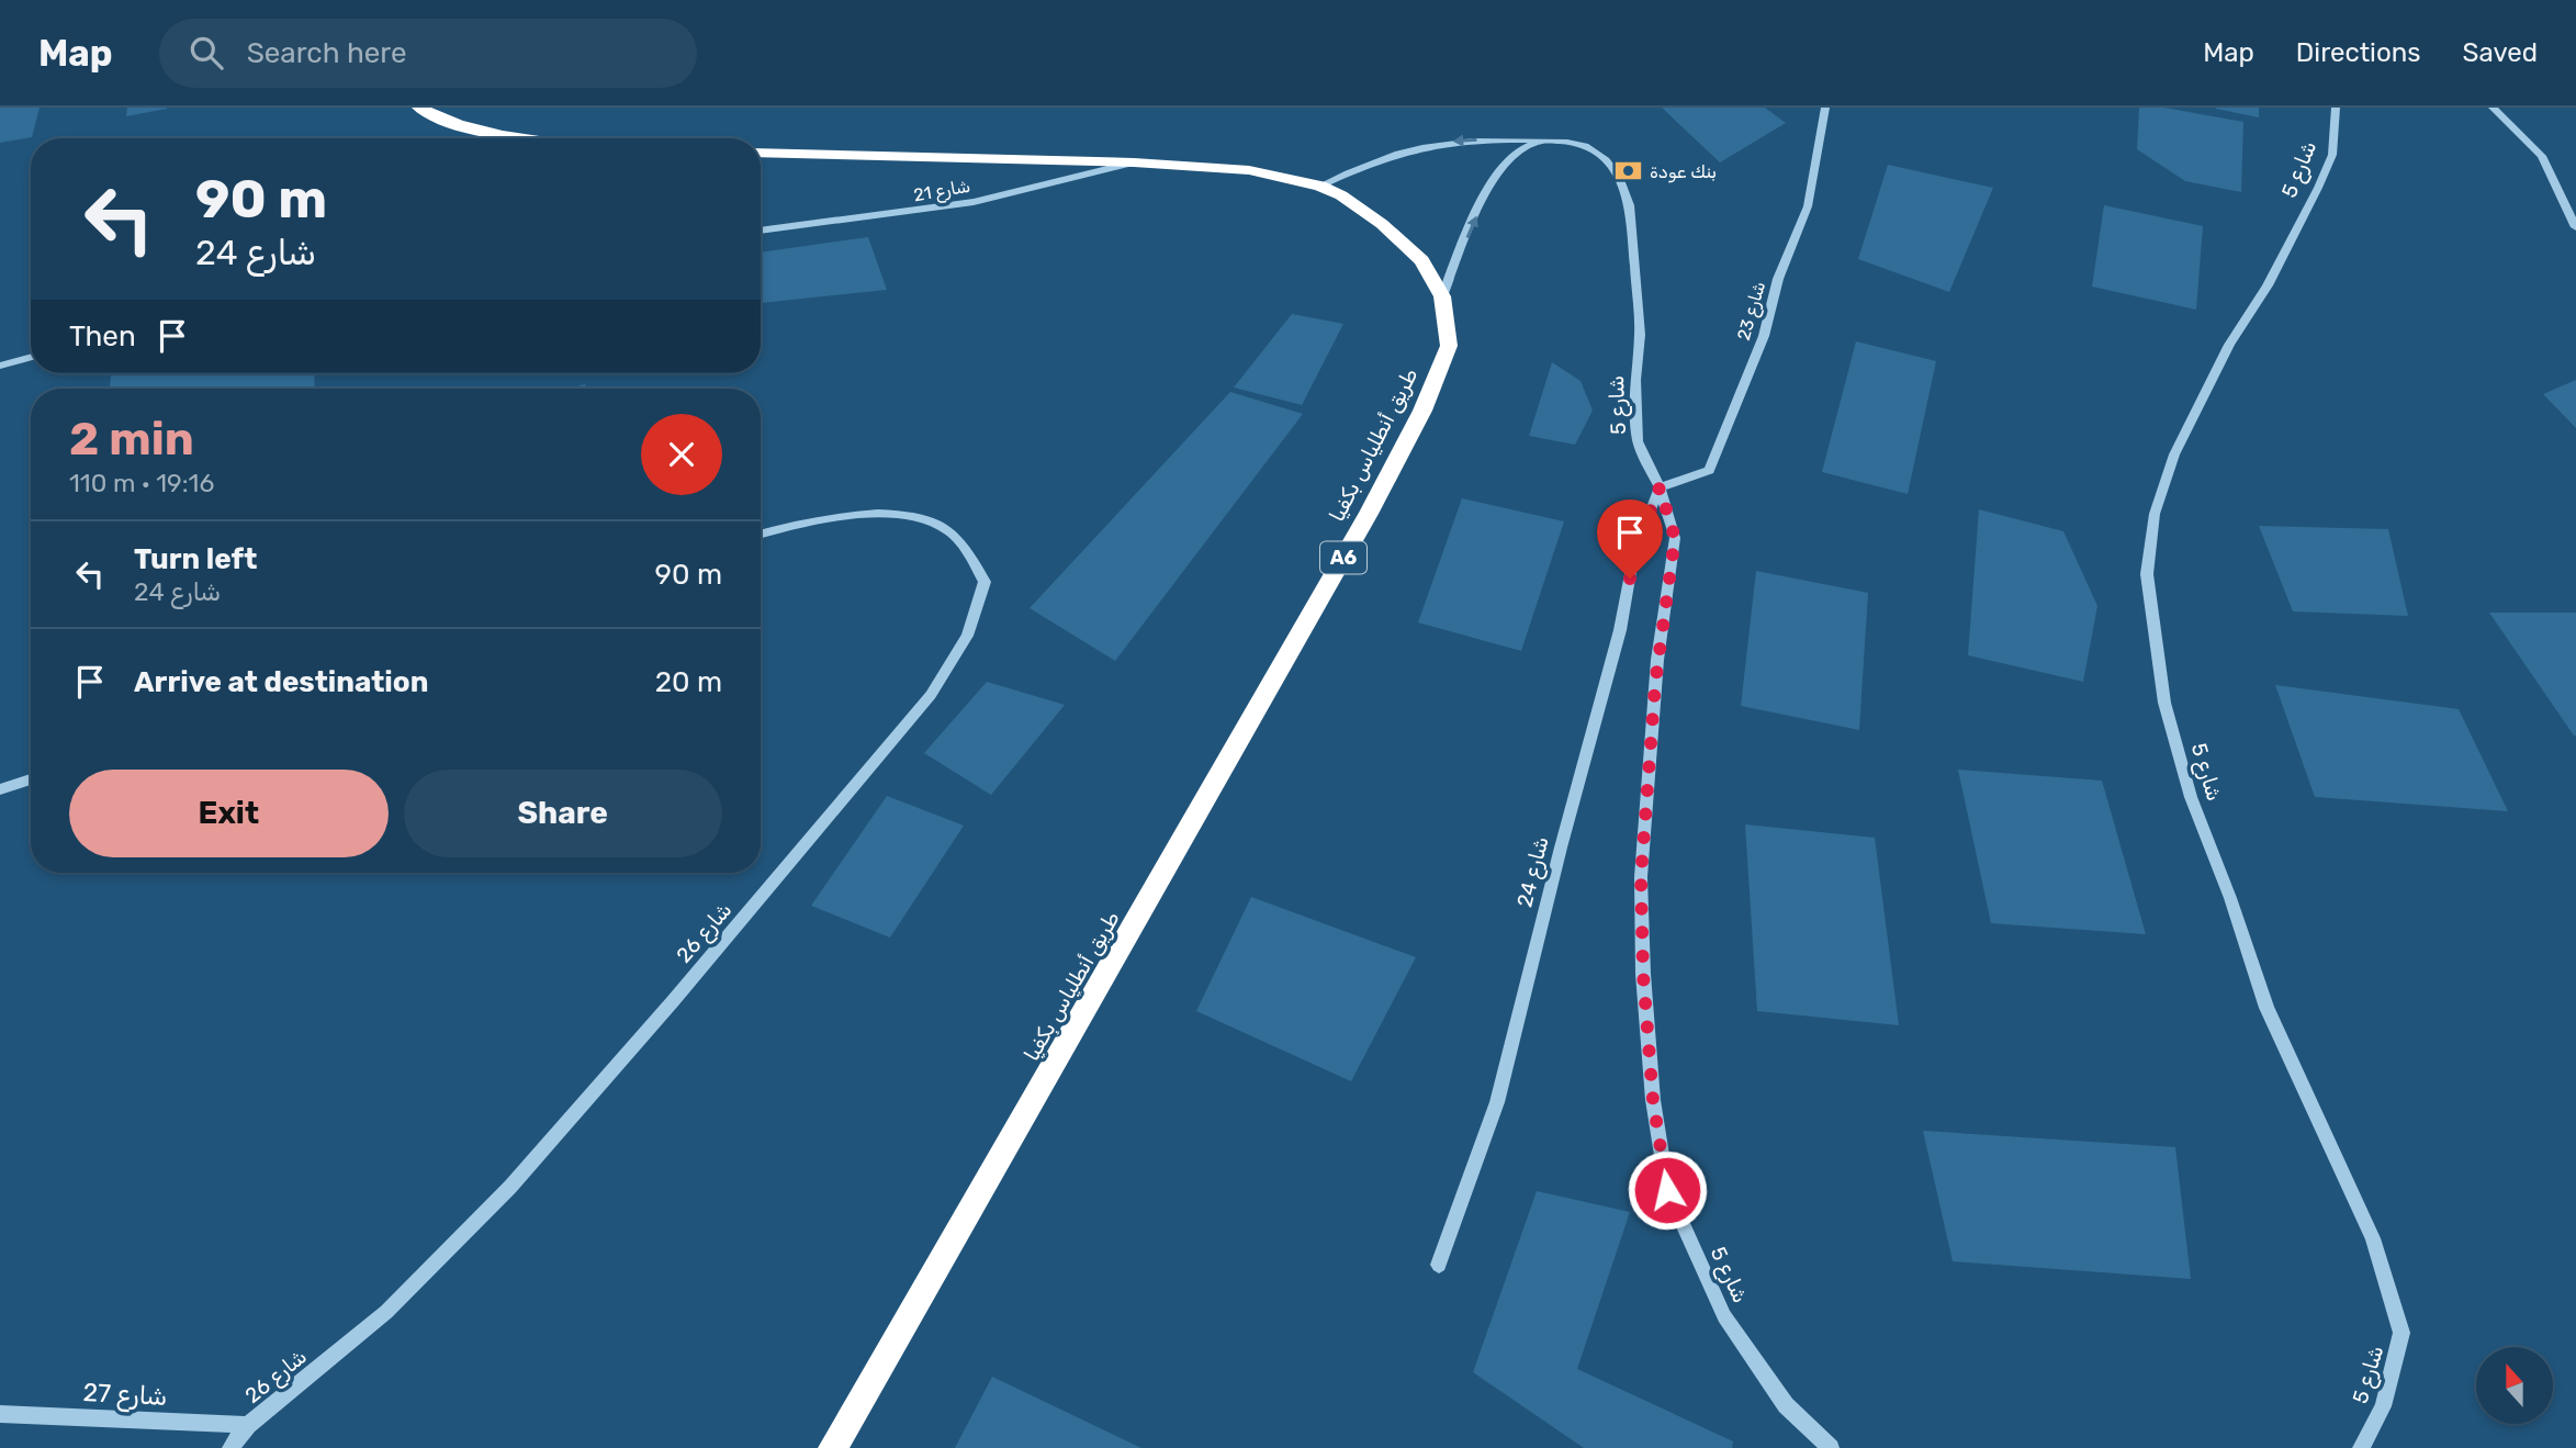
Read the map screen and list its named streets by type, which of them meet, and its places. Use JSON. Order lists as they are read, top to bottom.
{
  "streets": {
    "highway": ["طريق أنطلياس بكفيا", "A6"],
    "street": [
      "شارع 5",
      "شارع 21",
      "شارع 23",
      "شارع 24",
      "شارع 26",
      "شارع 27"
    ]
  },
  "crossings": [
    ["شارع 5", "شارع 23"],
    ["شارع 5", "طريق أنطلياس بكفيا"],
    ["شارع 5", "شارع 24"],
    ["شارع 21", "طريق أنطلياس بكفيا"],
    ["شارع 23", "شارع 24"],
    ["شارع 26", "شارع 27"]
  ],
  "places": {
    "bank": ["بنك عودة"]
  },
  "north": "top",
  "page": {
    "header": "Map",
    "search": "Search here",
    "nav": ["Map", "Directions", "Saved"],
    "turn": ["90 m", "شارع 24"],
    "then": "Then",
    "heading": ["2 min", "110 m · 19:16"],
    "list": [
      {
        "name": "Turn left",
        "note": "شارع 24",
        "value": "90 m"
      },
      {
        "name": "Arrive at destination",
        "value": "20 m"
      }
    ],
    "buttons": ["Exit", "Share"]
  }
}
